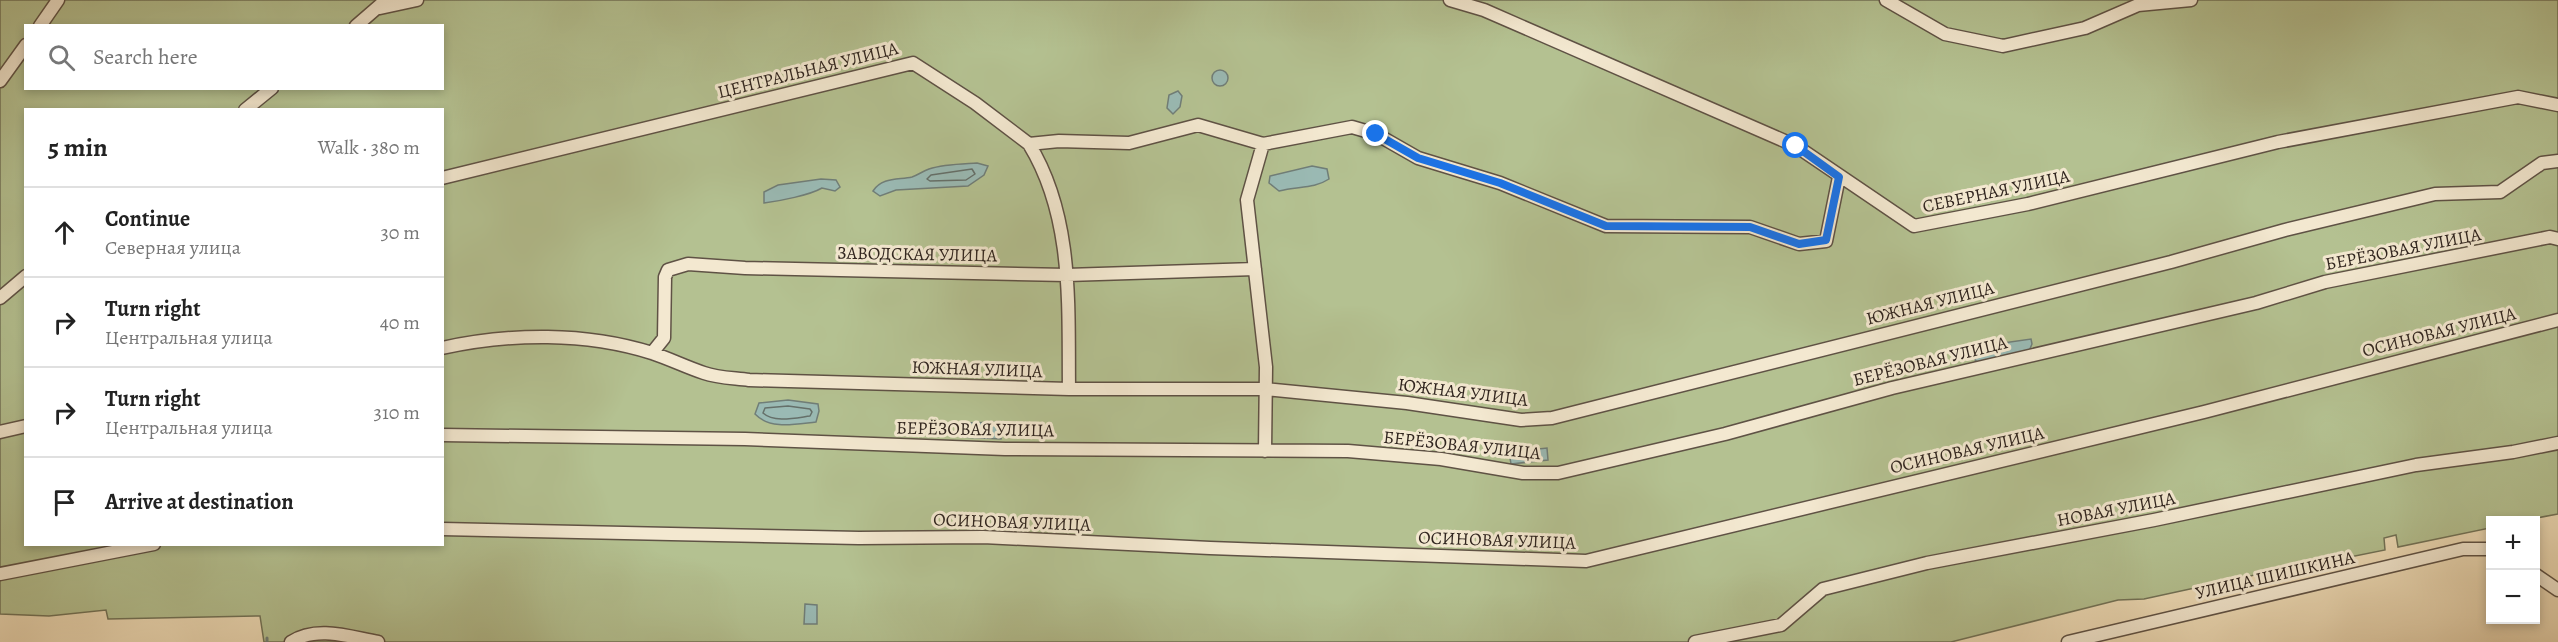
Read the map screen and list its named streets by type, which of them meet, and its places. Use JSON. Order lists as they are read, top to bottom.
{
  "streets": {
    "street": [
      "ЦЕНТРАЛЬНАЯ УЛИЦА",
      "СЕВЕРНАЯ УЛИЦА",
      "БЕРЁЗОВАЯ УЛИЦА",
      "ЗАВОДСКАЯ УЛИЦА",
      "ЮЖНАЯ УЛИЦА",
      "ОСИНОВАЯ УЛИЦА",
      "НОВАЯ УЛИЦА",
      "УЛИЦА ШИШКИНА"
    ]
  },
  "crossings": [
    ["ЗАВОДСКАЯ УЛИЦА", "ЮЖНАЯ УЛИЦА"]
  ],
  "page": {
    "search": "Search here",
    "heading": ["5 min", "Walk · 380 m"],
    "list": [
      ["Continue", "Северная улица", "30 m"],
      ["Turn right", "Центральная улица", "40 m"],
      ["Turn right", "Центральная улица", "310 m"],
      "Arrive at destination"
    ],
    "map_buttons": ["+", "−"]
  }
}
